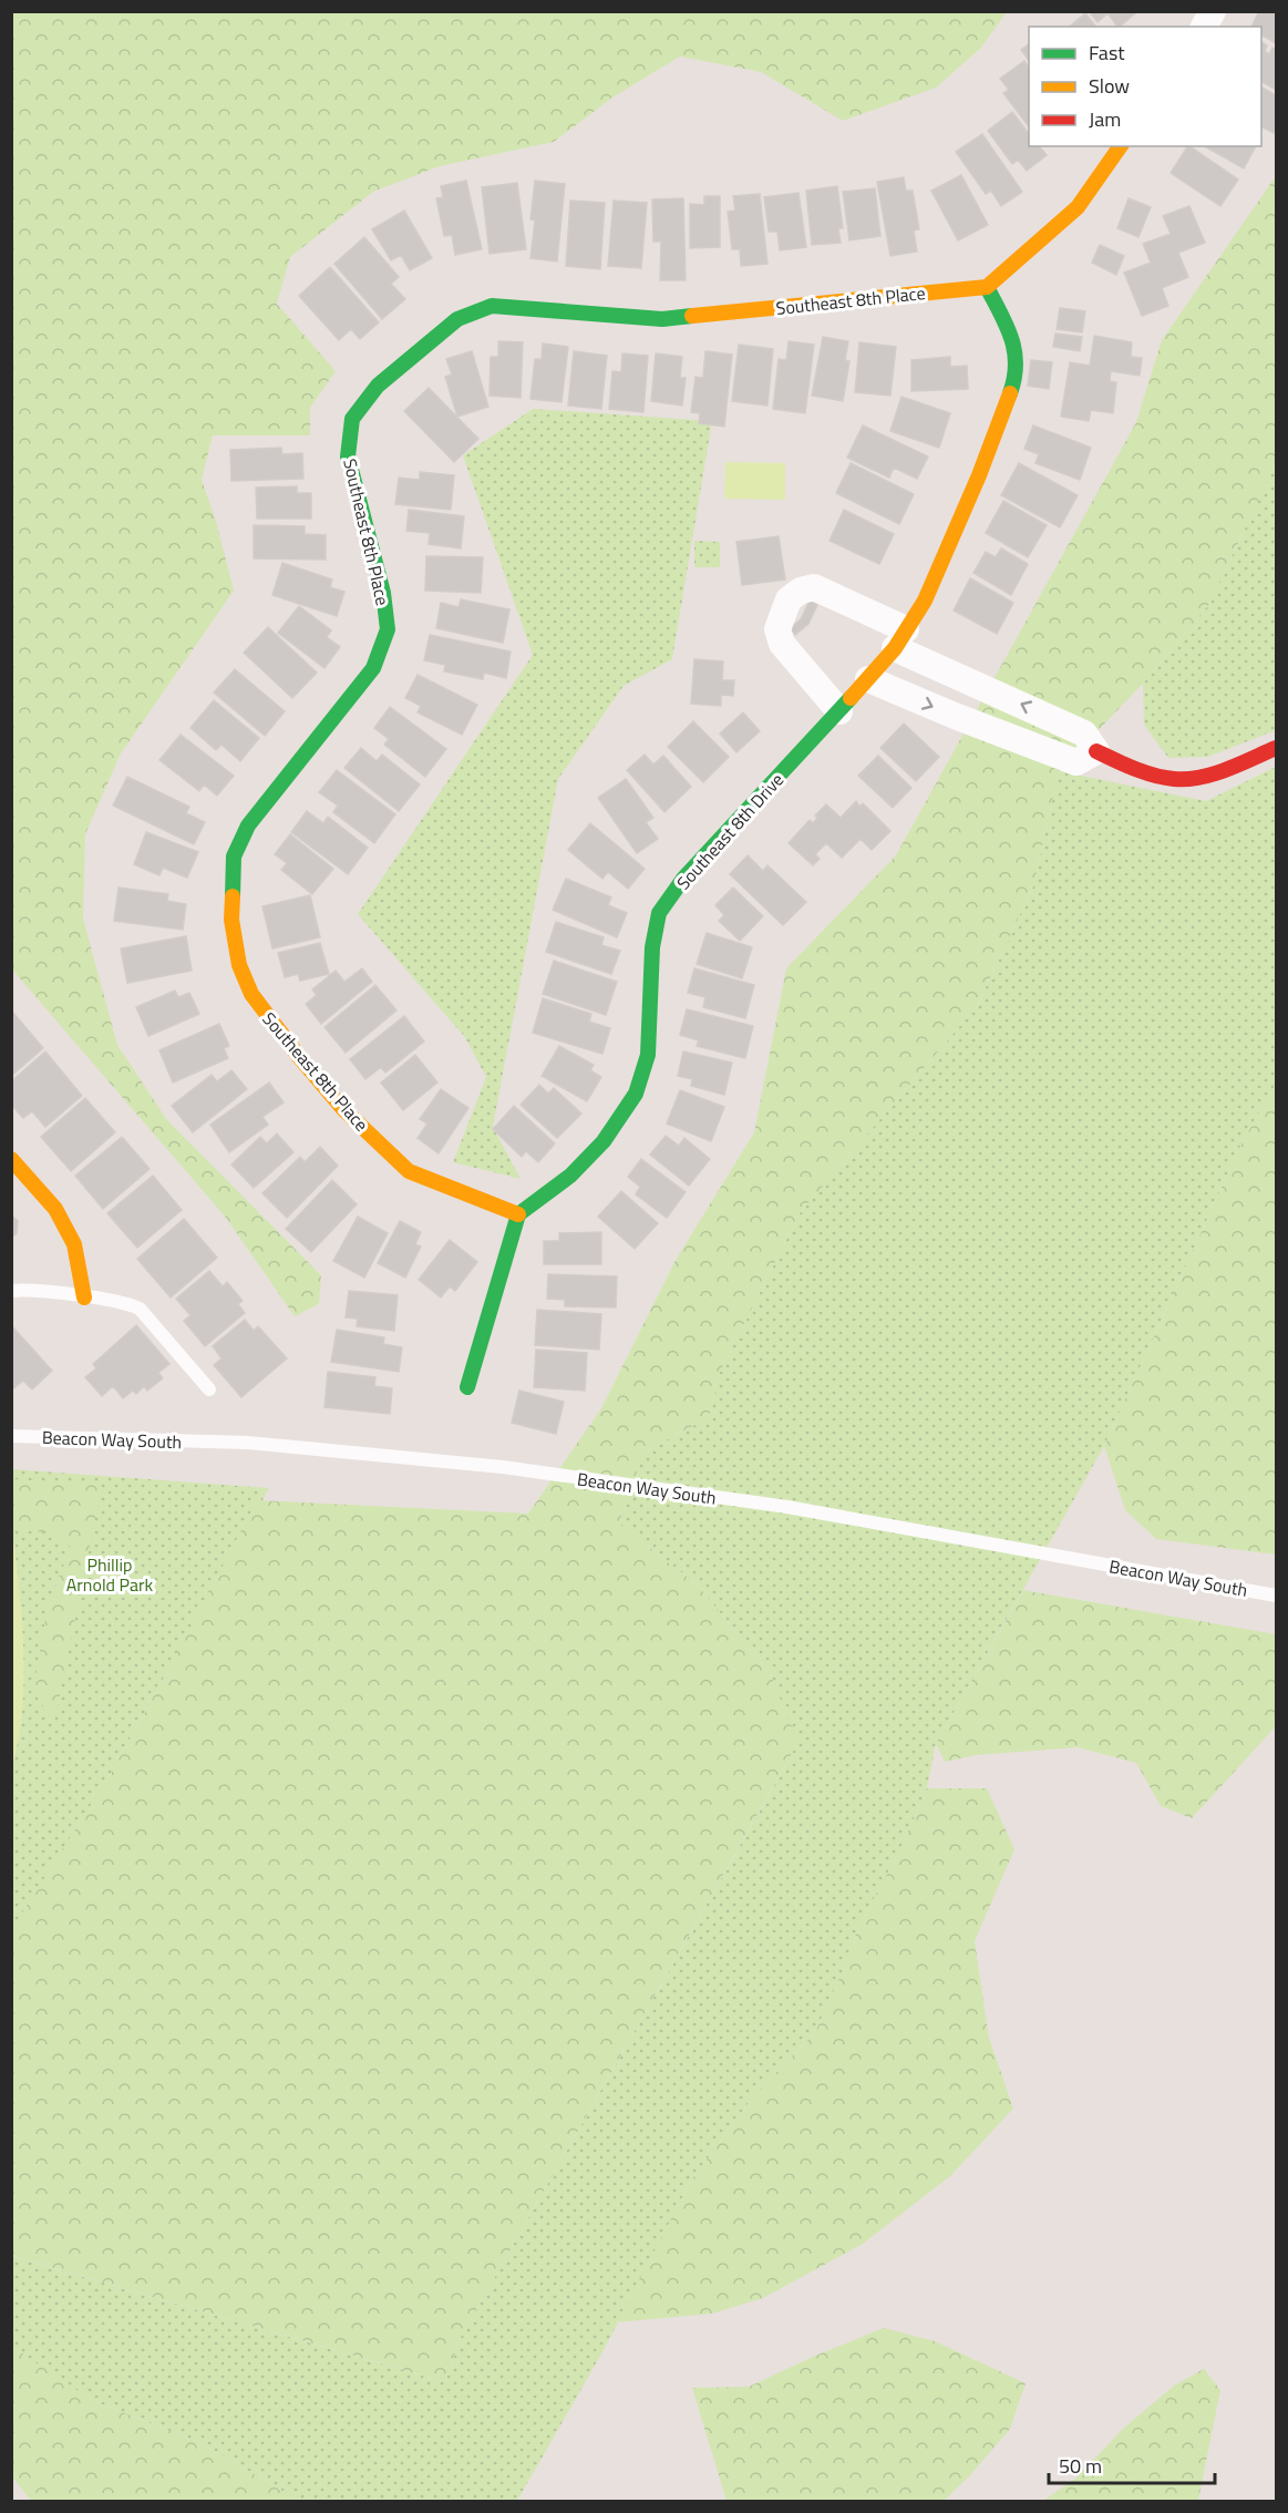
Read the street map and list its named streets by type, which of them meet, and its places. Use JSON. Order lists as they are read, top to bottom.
{
  "streets": {
    "street": ["Southeast 8th Place", "Southeast 8th Drive"],
    "lane": ["Beacon Way South"]
  },
  "crossings": [
    ["Southeast 8th Place", "Southeast 8th Drive"]
  ],
  "parks": ["Phillip Arnold Park"],
  "legend": ["Fast", "Slow", "Jam"],
  "scale_bar": "50 m"
}
